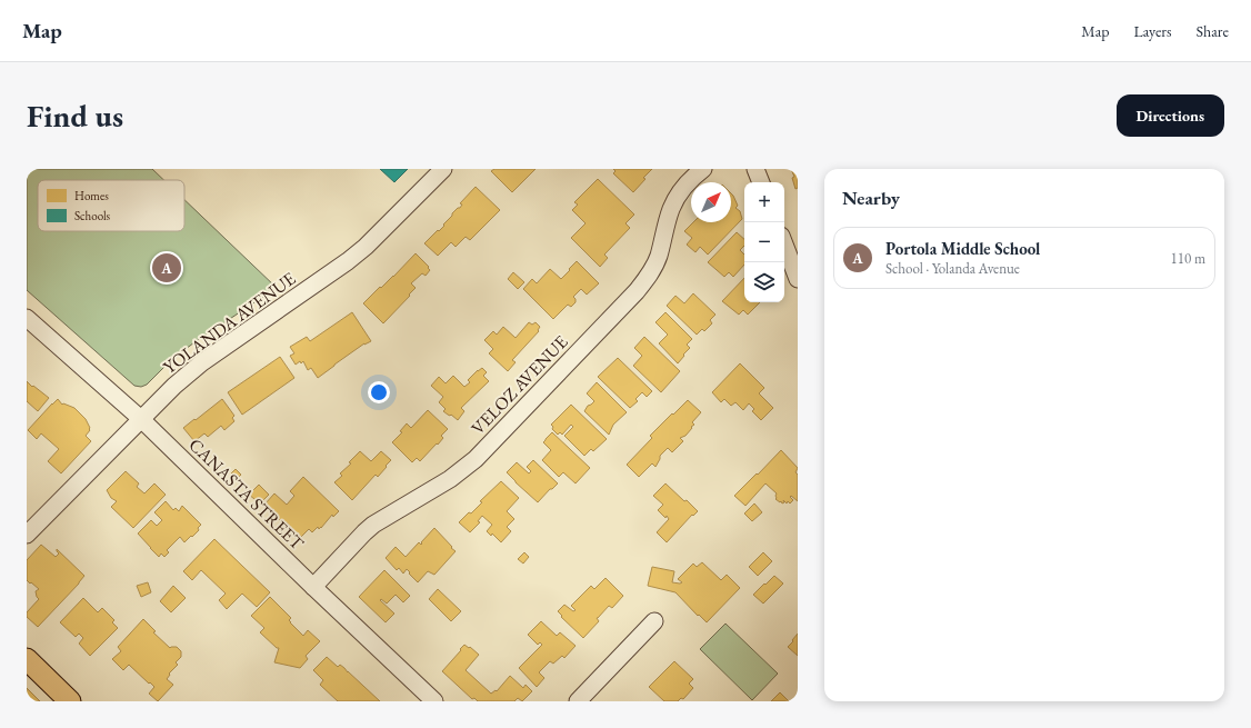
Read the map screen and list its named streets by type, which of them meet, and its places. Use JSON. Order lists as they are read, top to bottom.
{
  "streets": {
    "street": ["YOLANDA AVENUE", "VELOZ AVENUE", "CANASTA STREET"]
  },
  "crossings": [
    ["YOLANDA AVENUE", "CANASTA STREET"],
    ["VELOZ AVENUE", "CANASTA STREET"]
  ],
  "legend": ["Homes", "Schools"],
  "north": "top right",
  "page": {
    "header": "Map",
    "nav": ["Map", "Layers", "Share"],
    "buttons": "Directions",
    "title": "Find us",
    "heading": "Nearby",
    "map_buttons": ["+", "−"],
    "list": [
      {
        "mark": "A",
        "name": "Portola Middle School",
        "note": "School · Yolanda Avenue",
        "value": "110 m"
      }
    ],
    "pins": "A"
  }
}
